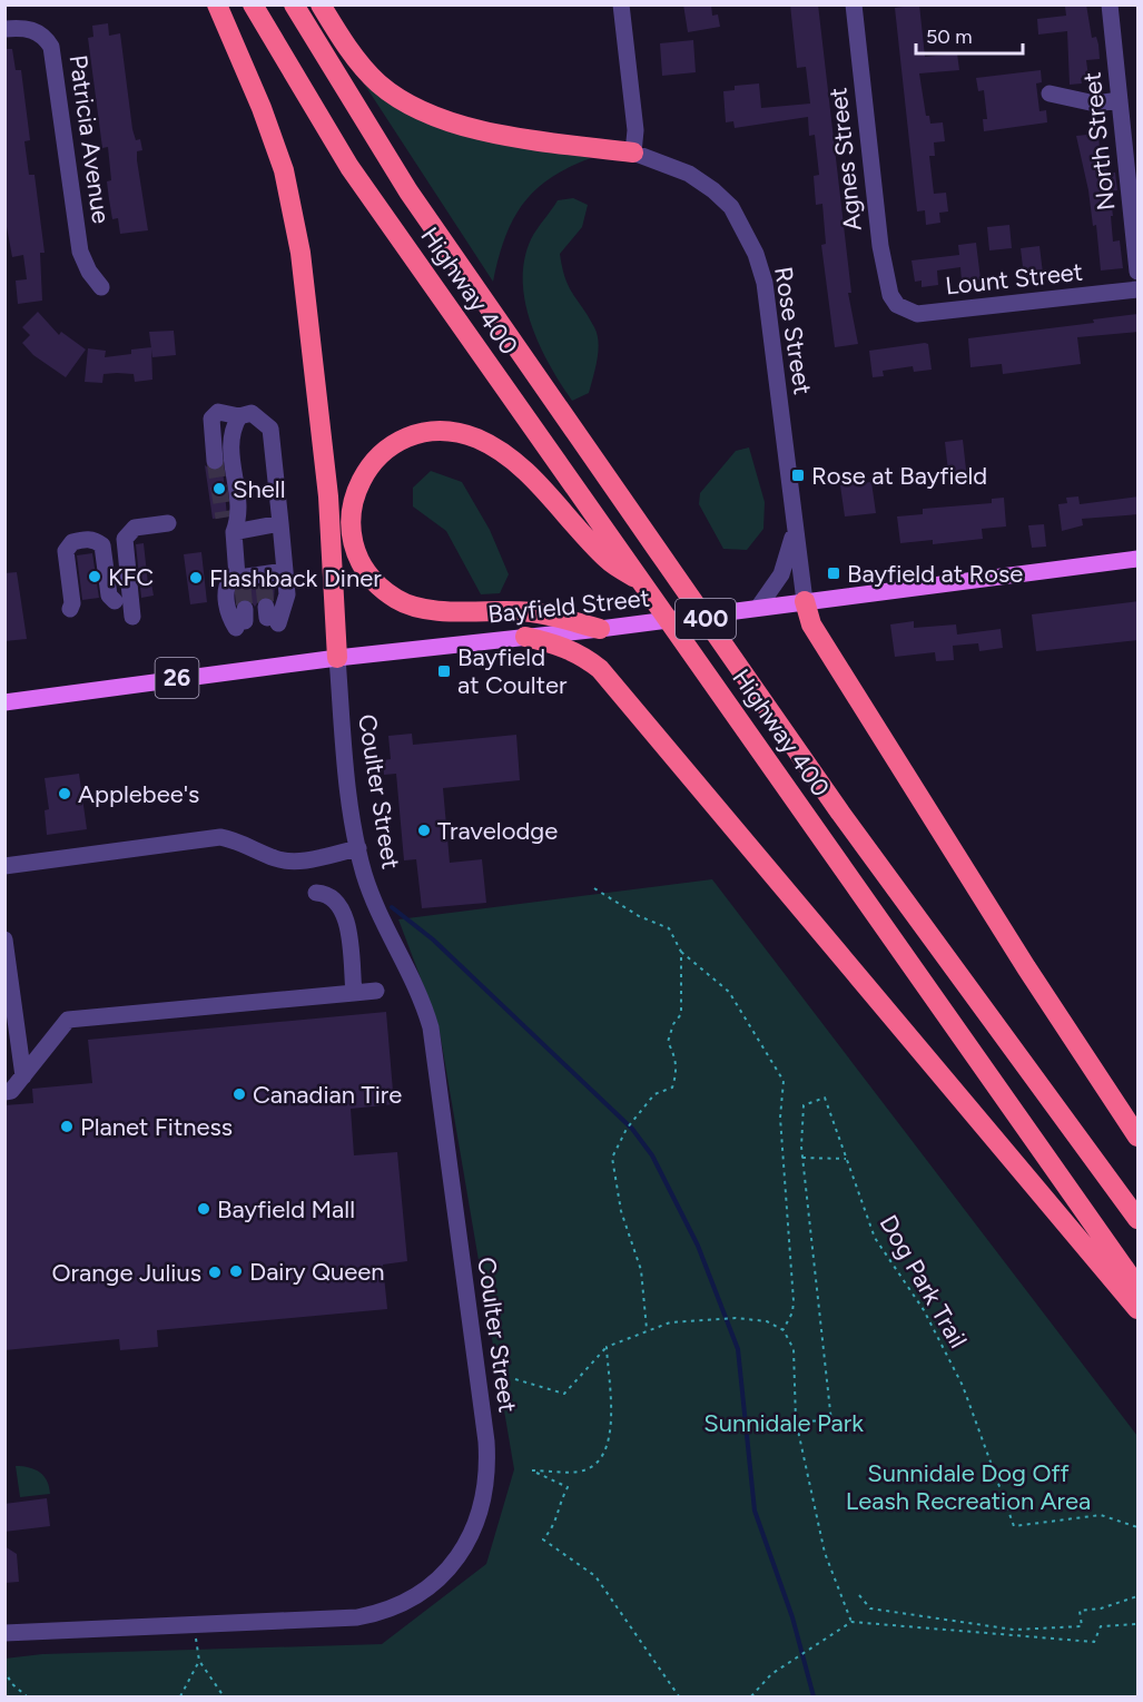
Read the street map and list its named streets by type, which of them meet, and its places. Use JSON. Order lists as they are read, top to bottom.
{
  "streets": {
    "highway": ["Highway 400", "400"],
    "main road": ["Bayfield Street", "26"],
    "street": [
      "Patricia Avenue",
      "North Street",
      "Agnes Street",
      "Lount Street",
      "Rose Street",
      "Coulter Street"
    ],
    "path": ["Dog Park Trail"]
  },
  "crossings": [
    ["Agnes Street", "Lount Street"],
    ["Rose Street", "Bayfield Street"],
    ["Bayfield Street", "Coulter Street"]
  ],
  "parks": ["Sunnidale Park", "Sunnidale Dog Off Leash Recreation Area"],
  "places": {
    "transit": ["Rose at Bayfield", "Bayfield at Rose", "Bayfield at Coulter"],
    "other": [
      "Shell",
      "KFC",
      "Flashback Diner",
      "Applebee's",
      "Travelodge",
      "Canadian Tire",
      "Planet Fitness",
      "Bayfield Mall",
      "Dairy Queen",
      "Orange Julius"
    ]
  },
  "scale_bar": "50 m"
}
